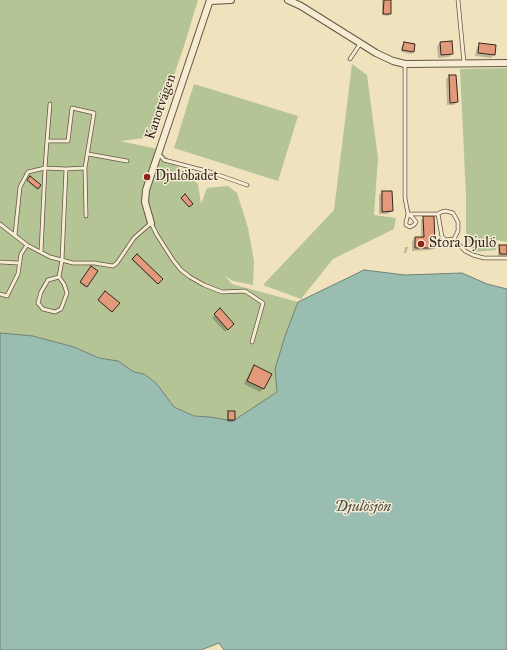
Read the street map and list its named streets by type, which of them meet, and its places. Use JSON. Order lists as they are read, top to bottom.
{
  "streets": {
    "street": ["Kanotvägen"]
  },
  "water": ["Djulösjön"],
  "places": ["Djulöbadet", "Stora Djulö"]
}
